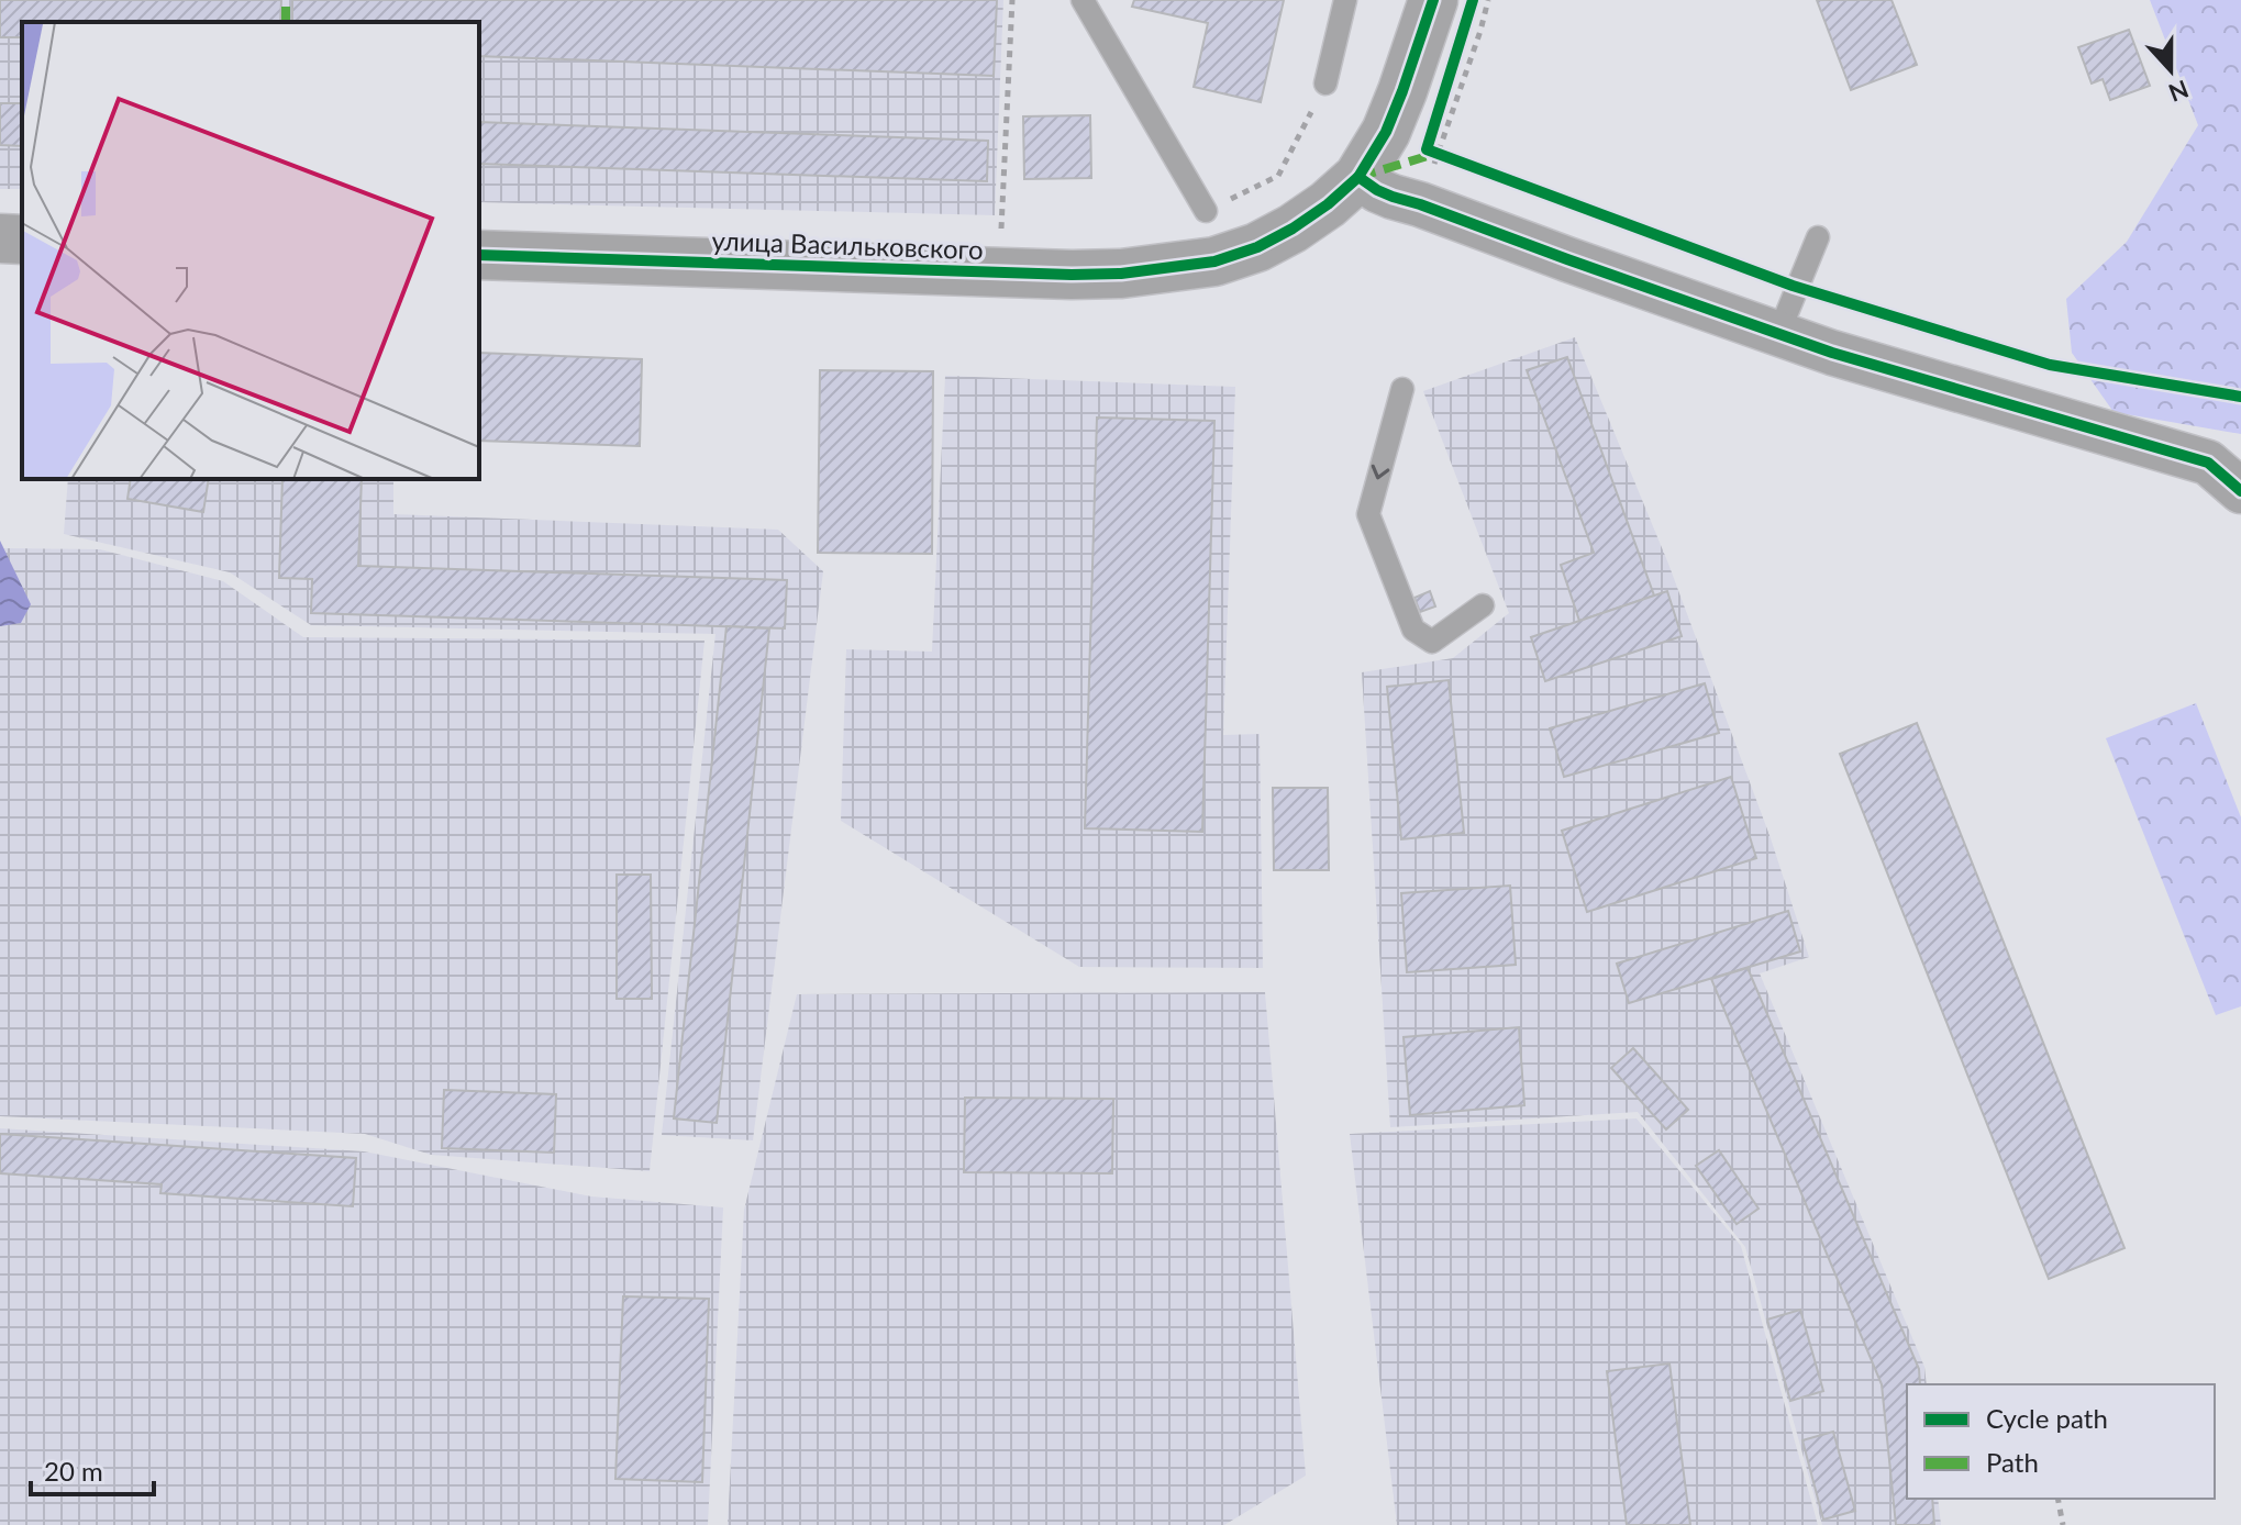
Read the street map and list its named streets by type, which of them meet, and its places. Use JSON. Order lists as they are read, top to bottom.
{
  "streets": {
    "street": ["улица Васильковского"]
  },
  "legend": ["Cycle path", "Path"],
  "scale_bar": "20 m",
  "north": "bottom"
}
